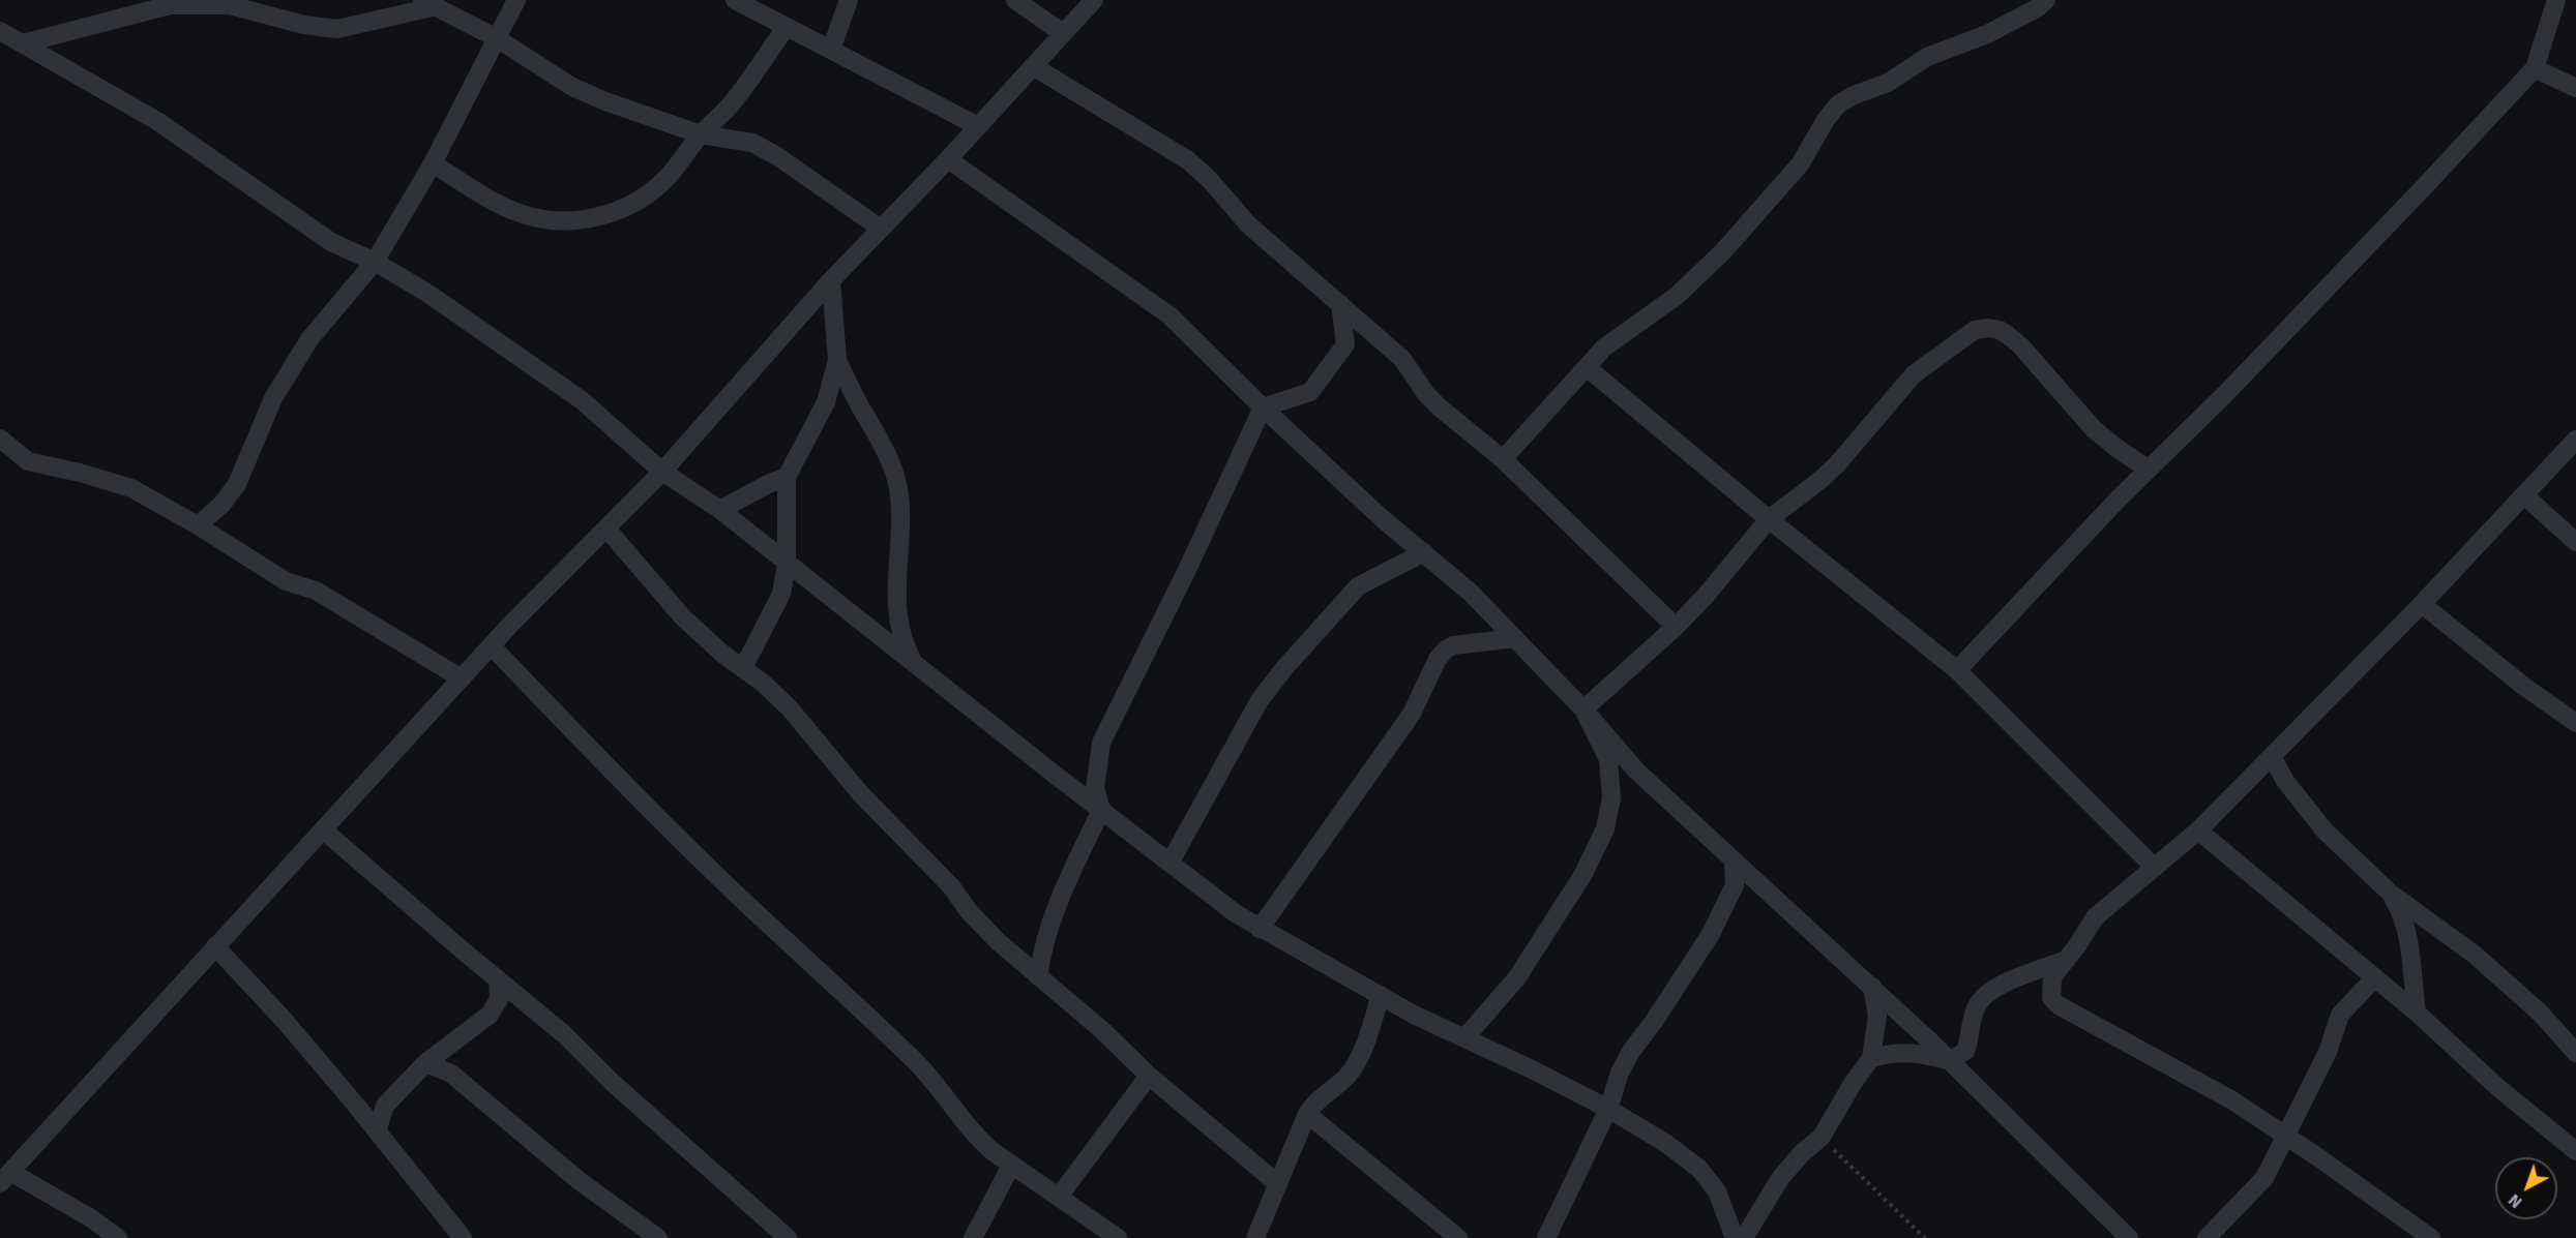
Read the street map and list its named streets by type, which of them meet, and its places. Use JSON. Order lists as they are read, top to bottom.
{
  "north": "bottom left"
}
